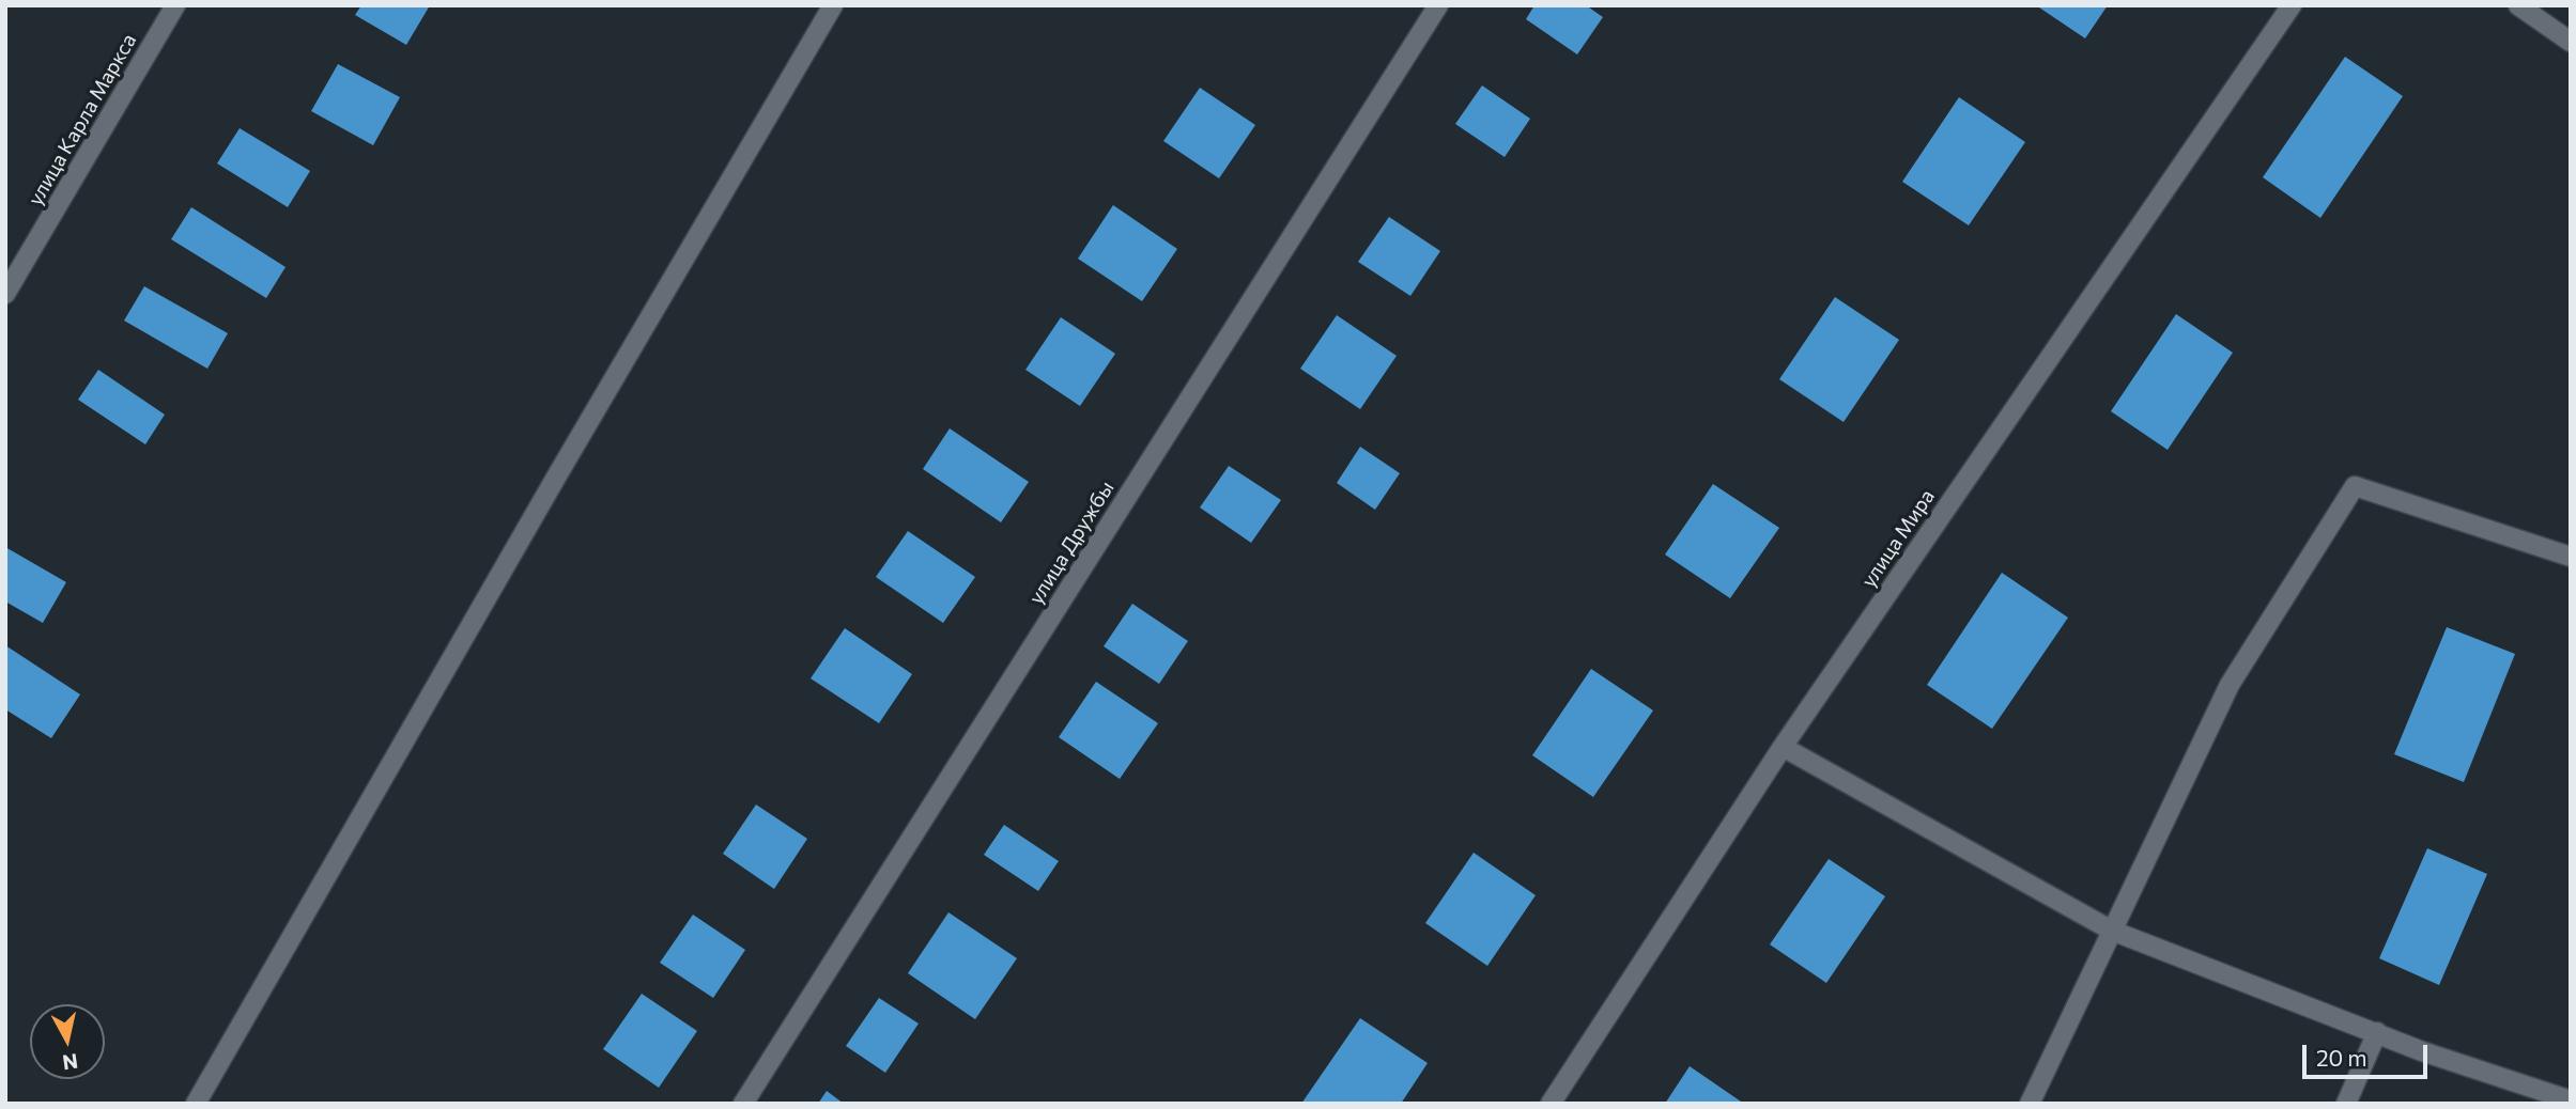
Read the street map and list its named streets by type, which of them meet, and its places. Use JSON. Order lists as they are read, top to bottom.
{
  "streets": {
    "street": ["улица Карла Маркса", "улица Мира", "улица Дружбы"]
  },
  "scale_bar": "20 m",
  "north": "bottom"
}
